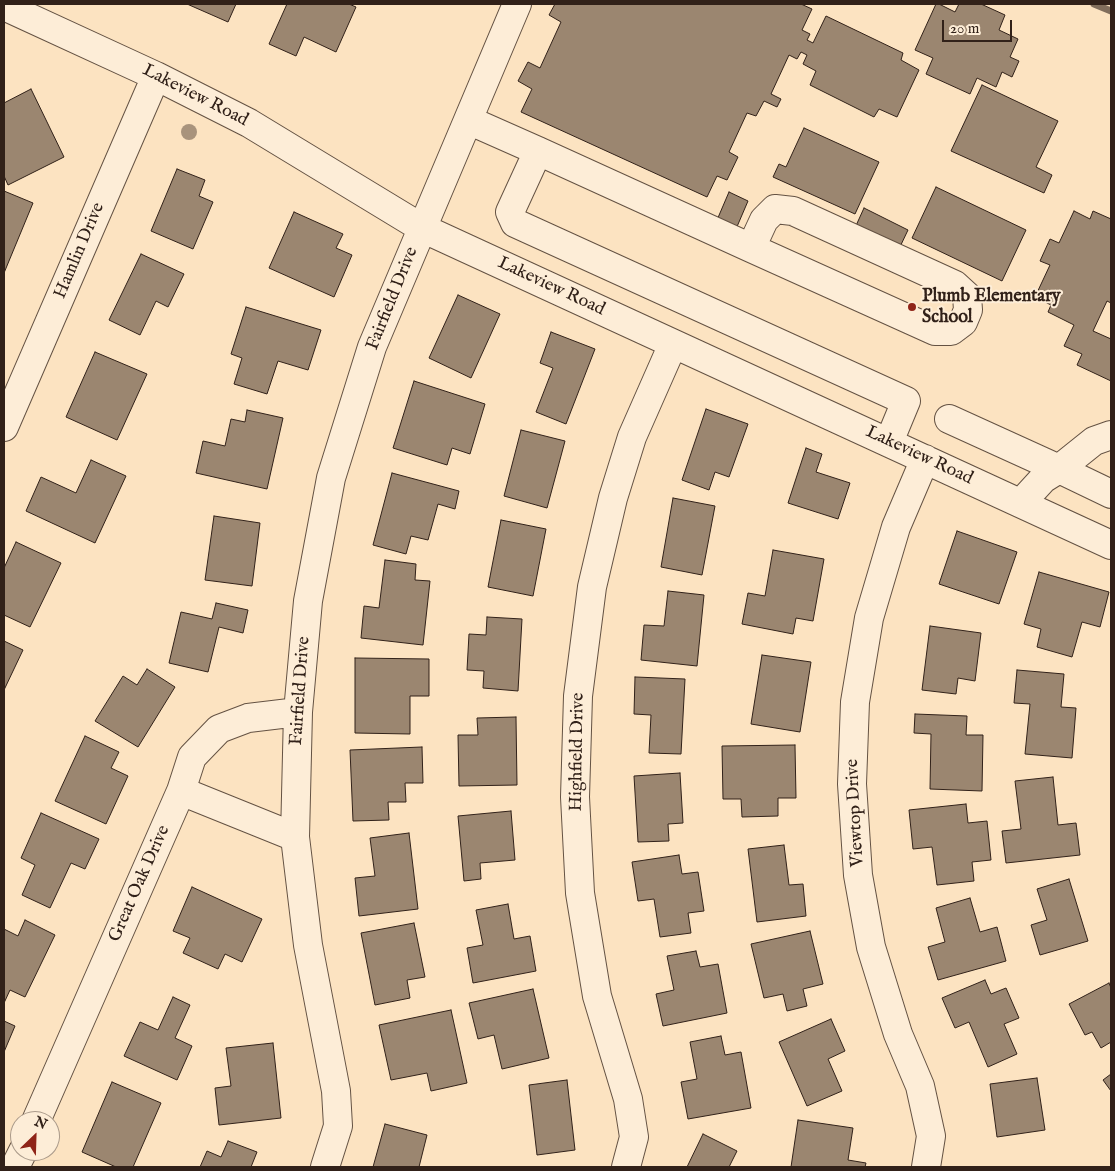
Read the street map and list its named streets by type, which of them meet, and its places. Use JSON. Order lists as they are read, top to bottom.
{
  "streets": {
    "street": [
      "Lakeview Road",
      "Hamlin Drive",
      "Fairfield Drive",
      "Highfield Drive",
      "Viewtop Drive",
      "Great Oak Drive"
    ]
  },
  "crossings": [
    ["Lakeview Road", "Hamlin Drive"],
    ["Lakeview Road", "Fairfield Drive"],
    ["Lakeview Road", "Highfield Drive"],
    ["Lakeview Road", "Viewtop Drive"],
    ["Fairfield Drive", "Great Oak Drive"]
  ],
  "places": ["Plumb Elementary School"],
  "scale_bar": "20 m",
  "north": "top right"
}
